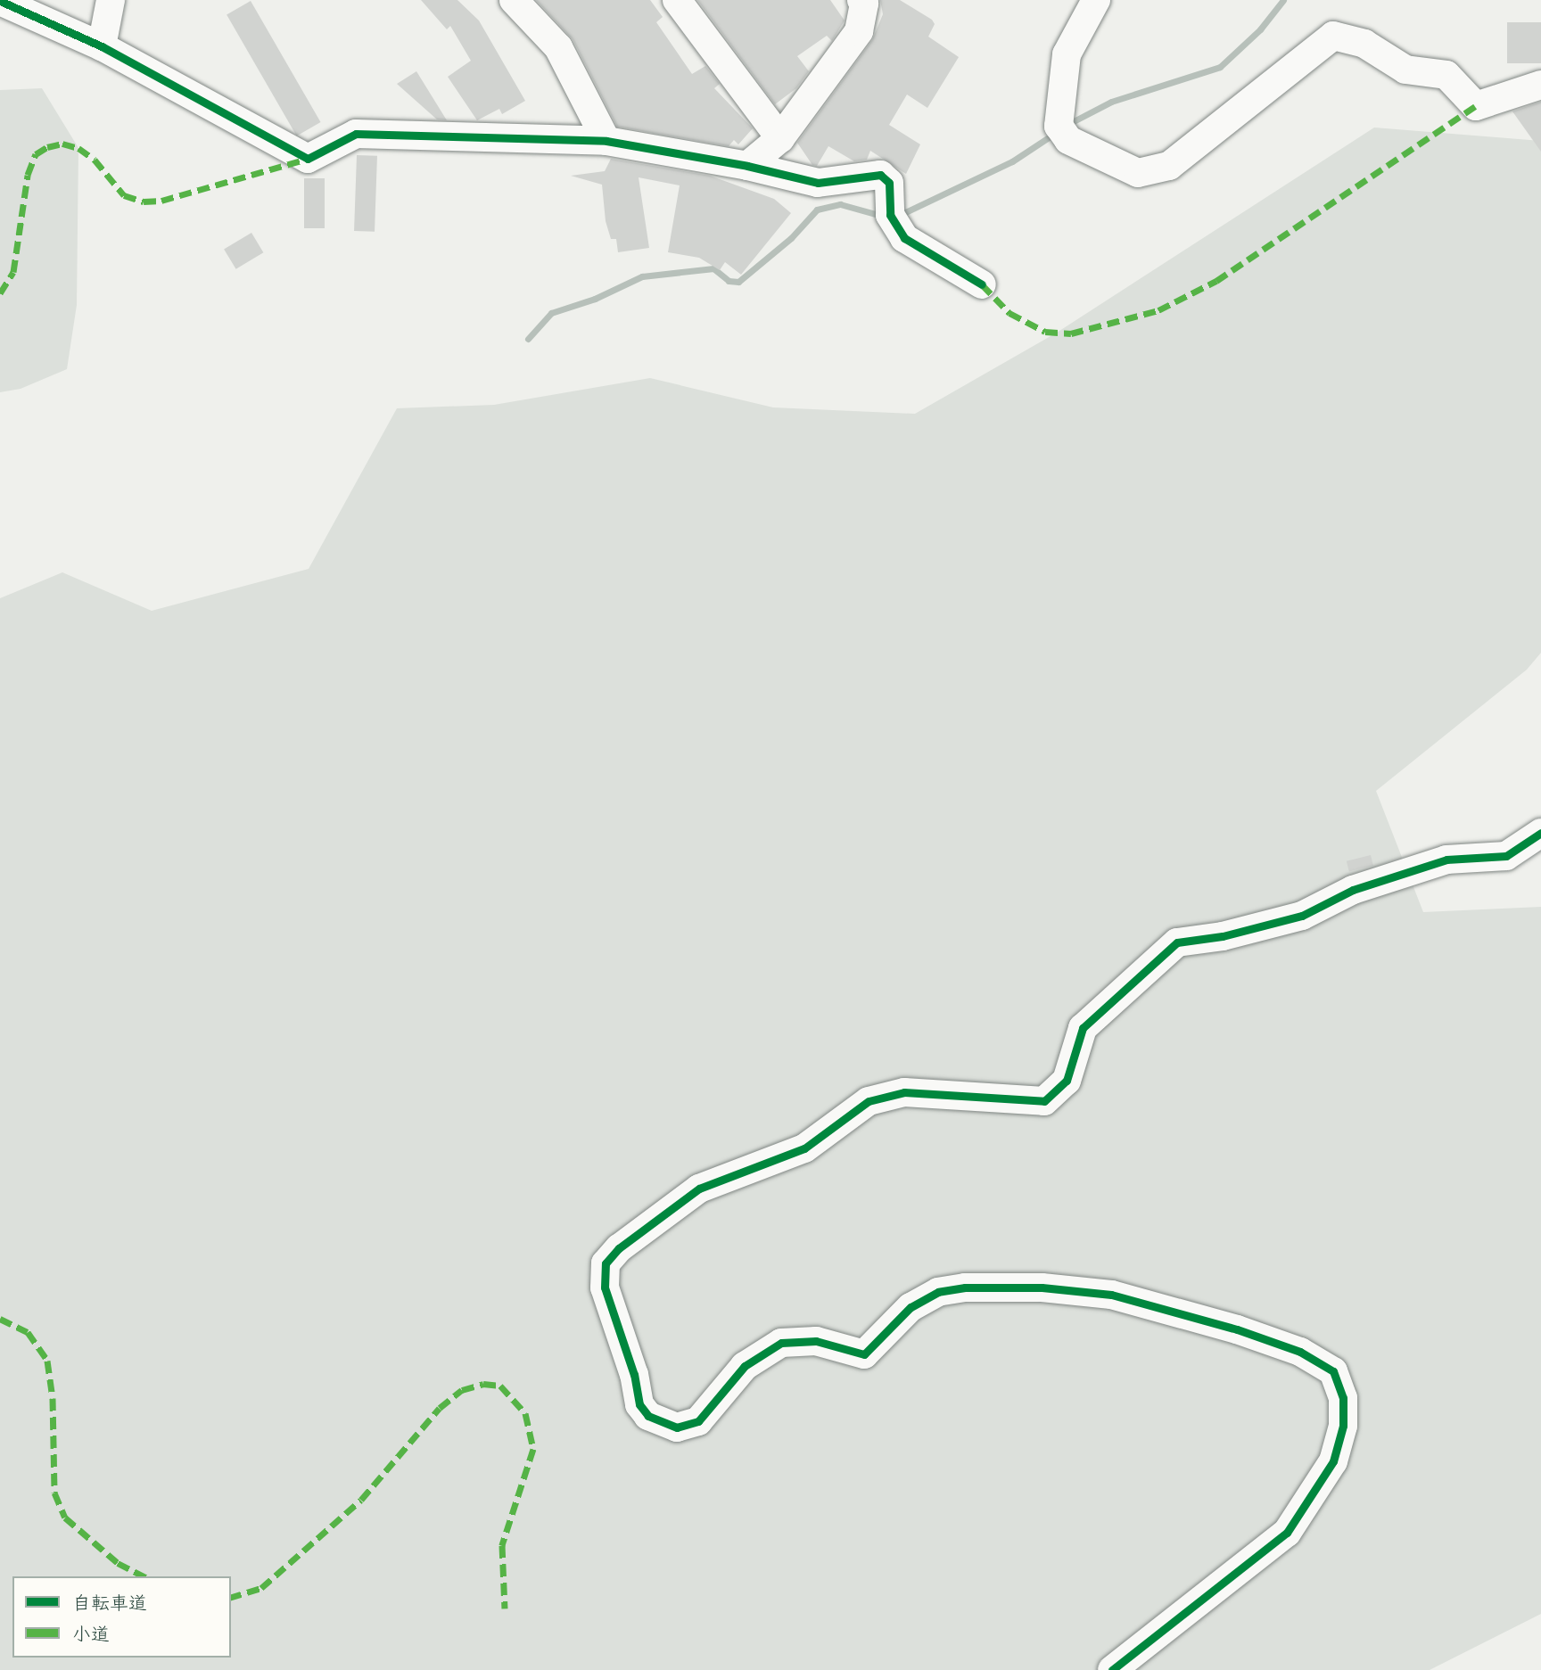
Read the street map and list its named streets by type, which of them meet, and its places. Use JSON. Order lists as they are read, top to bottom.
{
  "legend": ["自転車道", "小道"]
}
